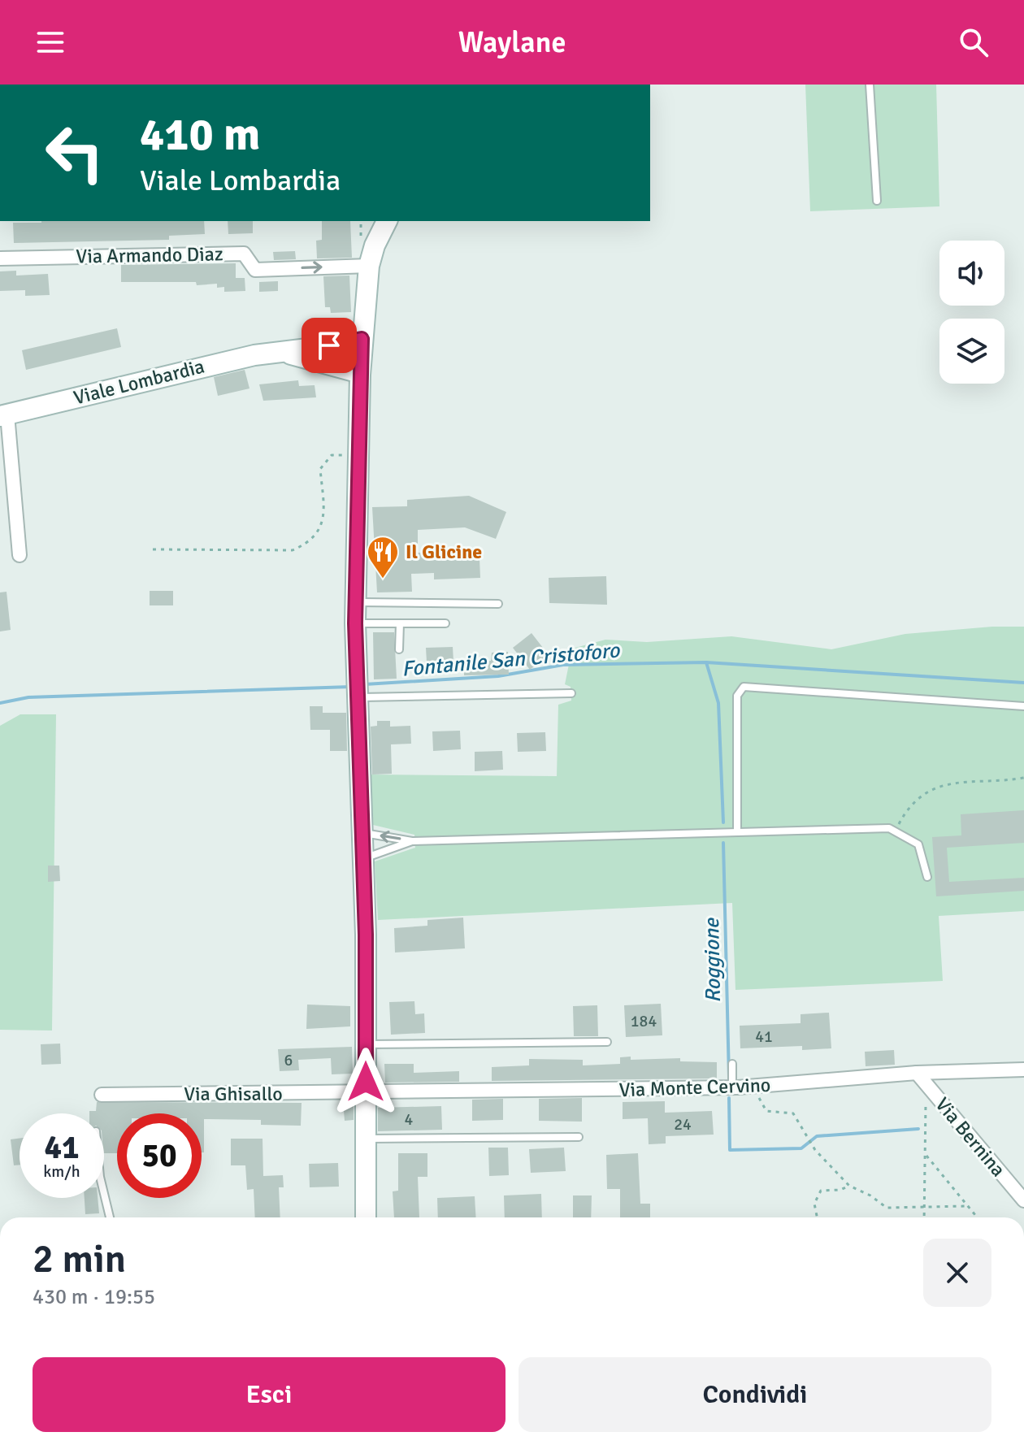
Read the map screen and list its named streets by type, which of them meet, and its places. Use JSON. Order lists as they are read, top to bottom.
{
  "streets": {
    "main road": ["Viale Lombardia"],
    "street": [
      "Via Armando Diaz",
      "Via Monte Cervino",
      "Via Ghisallo",
      "Via Bernina"
    ]
  },
  "crossings": [
    ["Via Monte Cervino", "Via Ghisallo"],
    ["Via Monte Cervino", "Via Bernina"]
  ],
  "one_way": ["Via Armando Diaz"],
  "water": ["Fontanile San Cristoforo", "Roggione"],
  "places": {
    "restaurant": ["Il Glicine"]
  },
  "house_numbers": [
    "184",
    "41",
    "6",
    "4",
    "24"
  ],
  "page": {
    "header": "Waylane",
    "turn": ["410 m", "Viale Lombardia"],
    "speed": "41 km/h",
    "limit": "50",
    "heading": ["2 min", "430 m · 19:55"],
    "buttons": ["Esci", "Condividi"]
  }
}
